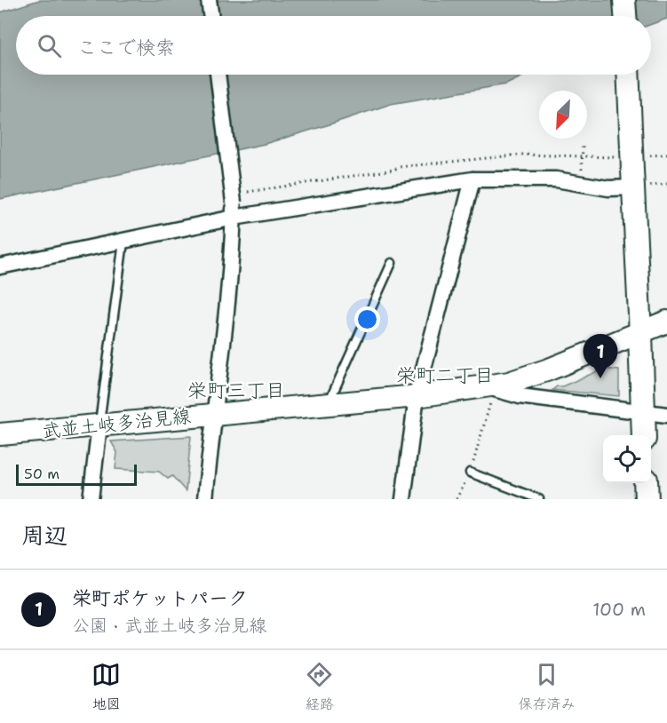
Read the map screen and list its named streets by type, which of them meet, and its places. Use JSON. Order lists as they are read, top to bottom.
{
  "streets": {
    "main road": ["武並土岐多治見線"]
  },
  "districts": ["栄町二丁目", "栄町三丁目"],
  "scale_bar": "50 m",
  "north": "bottom left",
  "page": {
    "search": "ここで検索",
    "pins": "1",
    "scale": "50 m",
    "heading": "周辺",
    "list": [
      {
        "mark": "1",
        "name": "栄町ポケットパーク",
        "note": "公園 · 武並土岐多治見線",
        "value": "100 m"
      }
    ],
    "nav": ["地図", "経路", "保存済み"]
  }
}
